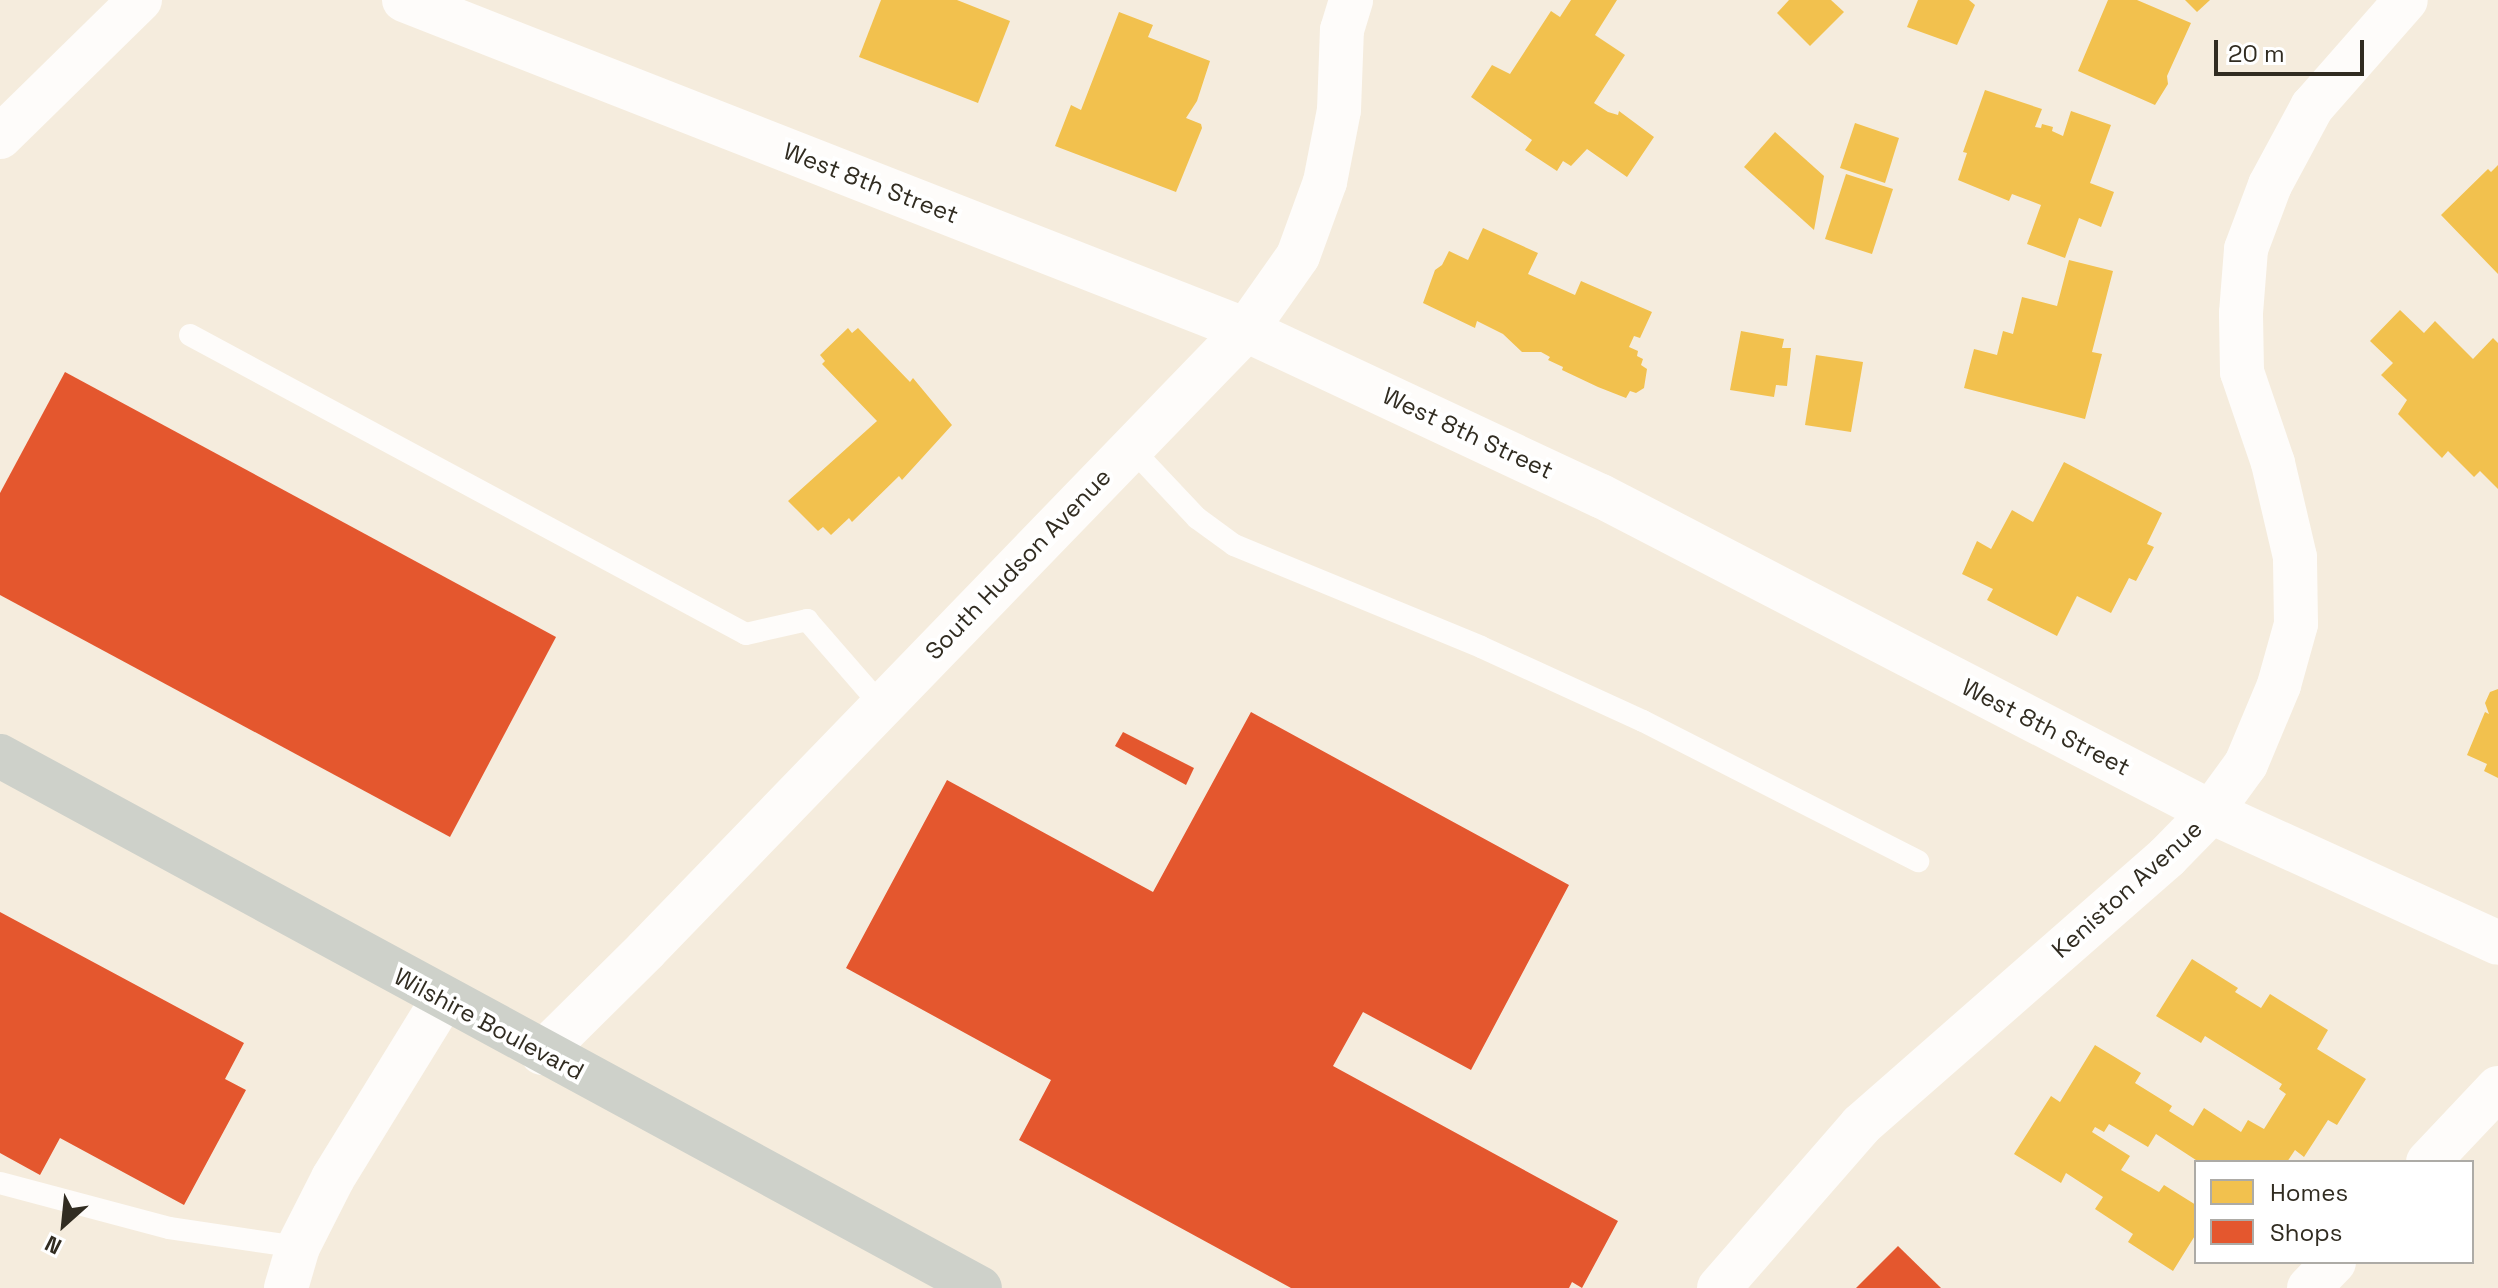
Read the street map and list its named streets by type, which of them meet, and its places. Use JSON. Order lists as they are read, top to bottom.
{
  "streets": {
    "main road": ["Wilshire Boulevard"],
    "street": ["West 8th Street", "South Hudson Avenue", "Keniston Avenue"]
  },
  "crossings": [
    ["West 8th Street", "South Hudson Avenue"],
    ["West 8th Street", "Keniston Avenue"],
    ["South Hudson Avenue", "Wilshire Boulevard"]
  ],
  "legend": ["Homes", "Shops"],
  "scale_bar": "20 m",
  "north": "bottom left"
}
